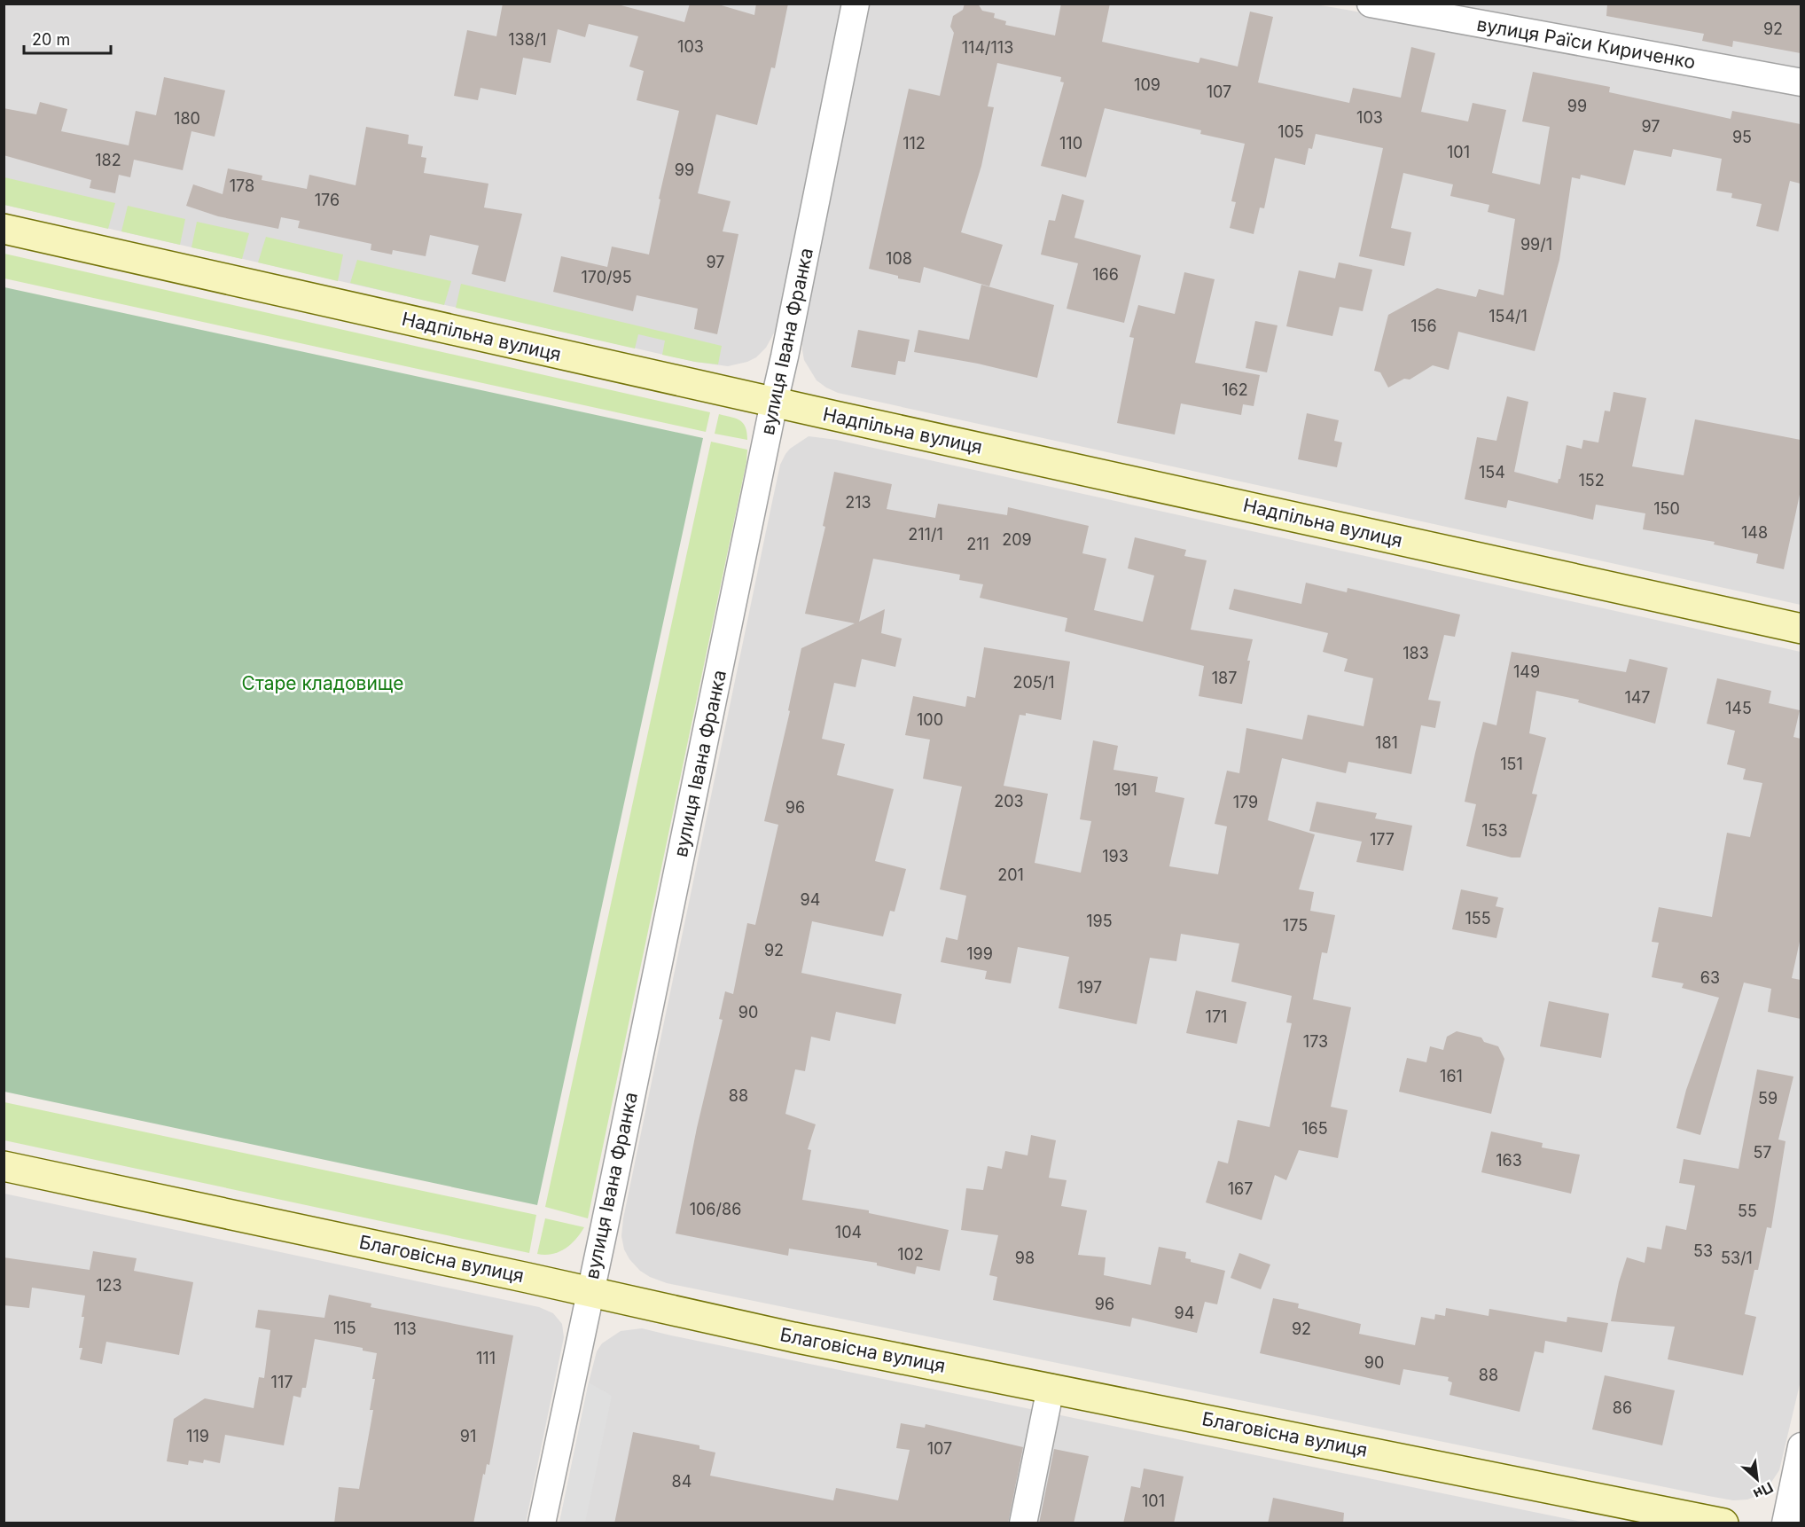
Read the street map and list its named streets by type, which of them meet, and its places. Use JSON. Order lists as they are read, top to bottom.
{
  "streets": {
    "main road": ["Надпільна вулиця", "Благовісна вулиця"],
    "street": ["вулиця Раїси Кириченко", "вулиця Івана Франка"]
  },
  "crossings": [
    ["Надпільна вулиця", "вулиця Івана Франка"],
    ["вулиця Івана Франка", "Благовісна вулиця"]
  ],
  "parks": ["Старе кладовище"],
  "house_numbers": [
    "92",
    "138/1",
    "103",
    "114/113",
    "109",
    "107",
    "99",
    "103",
    "180",
    "97",
    "105",
    "95",
    "112",
    "110",
    "101",
    "182",
    "99",
    "178",
    "176",
    "99/1",
    "108",
    "97",
    "166",
    "170/95",
    "154/1",
    "156",
    "162",
    "154",
    "152",
    "213",
    "150",
    "148",
    "211/1",
    "209",
    "211",
    "183",
    "149",
    "187",
    "205/1",
    "147",
    "145",
    "100",
    "181",
    "151",
    "191",
    "203",
    "179",
    "96",
    "153",
    "177",
    "193",
    "201",
    "94",
    "155",
    "195",
    "175",
    "92",
    "199",
    "63",
    "197",
    "90",
    "171",
    "173",
    "161",
    "88",
    "59",
    "165",
    "57",
    "163",
    "167",
    "106/86",
    "55",
    "104",
    "53",
    "102",
    "98",
    "53/1",
    "123",
    "96",
    "94",
    "115",
    "113",
    "92",
    "111",
    "90",
    "88",
    "117",
    "86",
    "119",
    "91",
    "107",
    "84",
    "101"
  ],
  "scale_bar": "20 m",
  "north": "bottom right"
}
